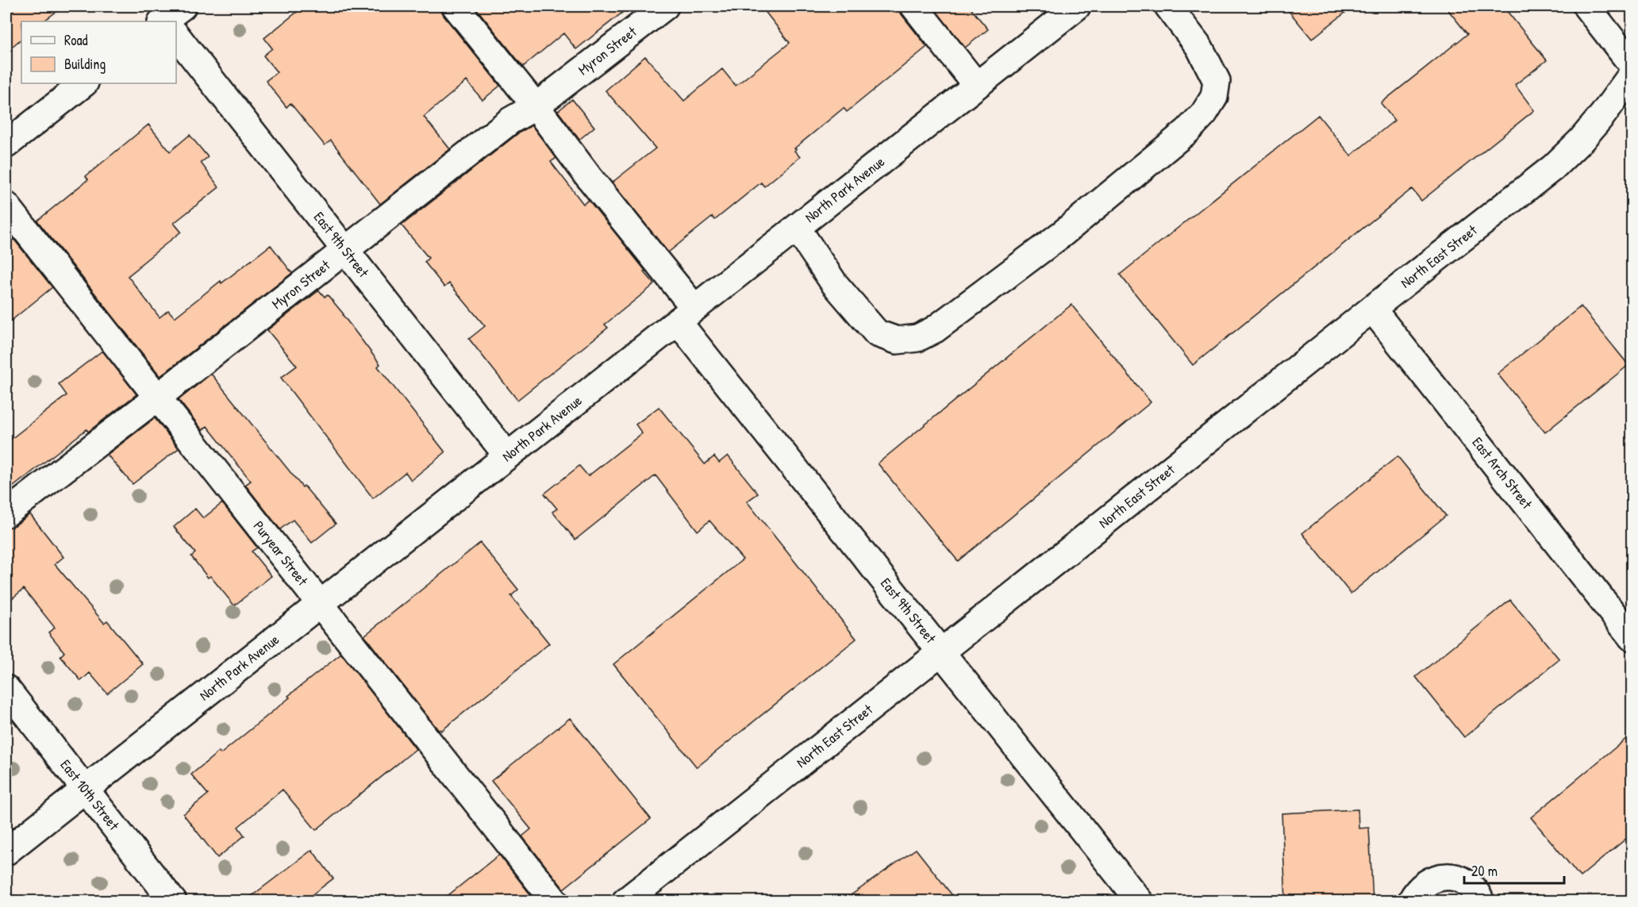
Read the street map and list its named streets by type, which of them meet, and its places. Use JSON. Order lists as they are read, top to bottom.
{
  "streets": {
    "street": [
      "Myron Street",
      "North Park Avenue",
      "East 9th Street",
      "North East Street",
      "East Arch Street",
      "Puryear Street",
      "East 10th Street"
    ]
  },
  "crossings": [
    ["Myron Street", "East 9th Street"],
    ["Myron Street", "Puryear Street"],
    ["North Park Avenue", "East 9th Street"],
    ["North Park Avenue", "Puryear Street"],
    ["North Park Avenue", "East 10th Street"],
    ["East 9th Street", "North East Street"],
    ["North East Street", "East Arch Street"]
  ],
  "legend": ["Road", "Building"],
  "scale_bar": "20 m"
}
